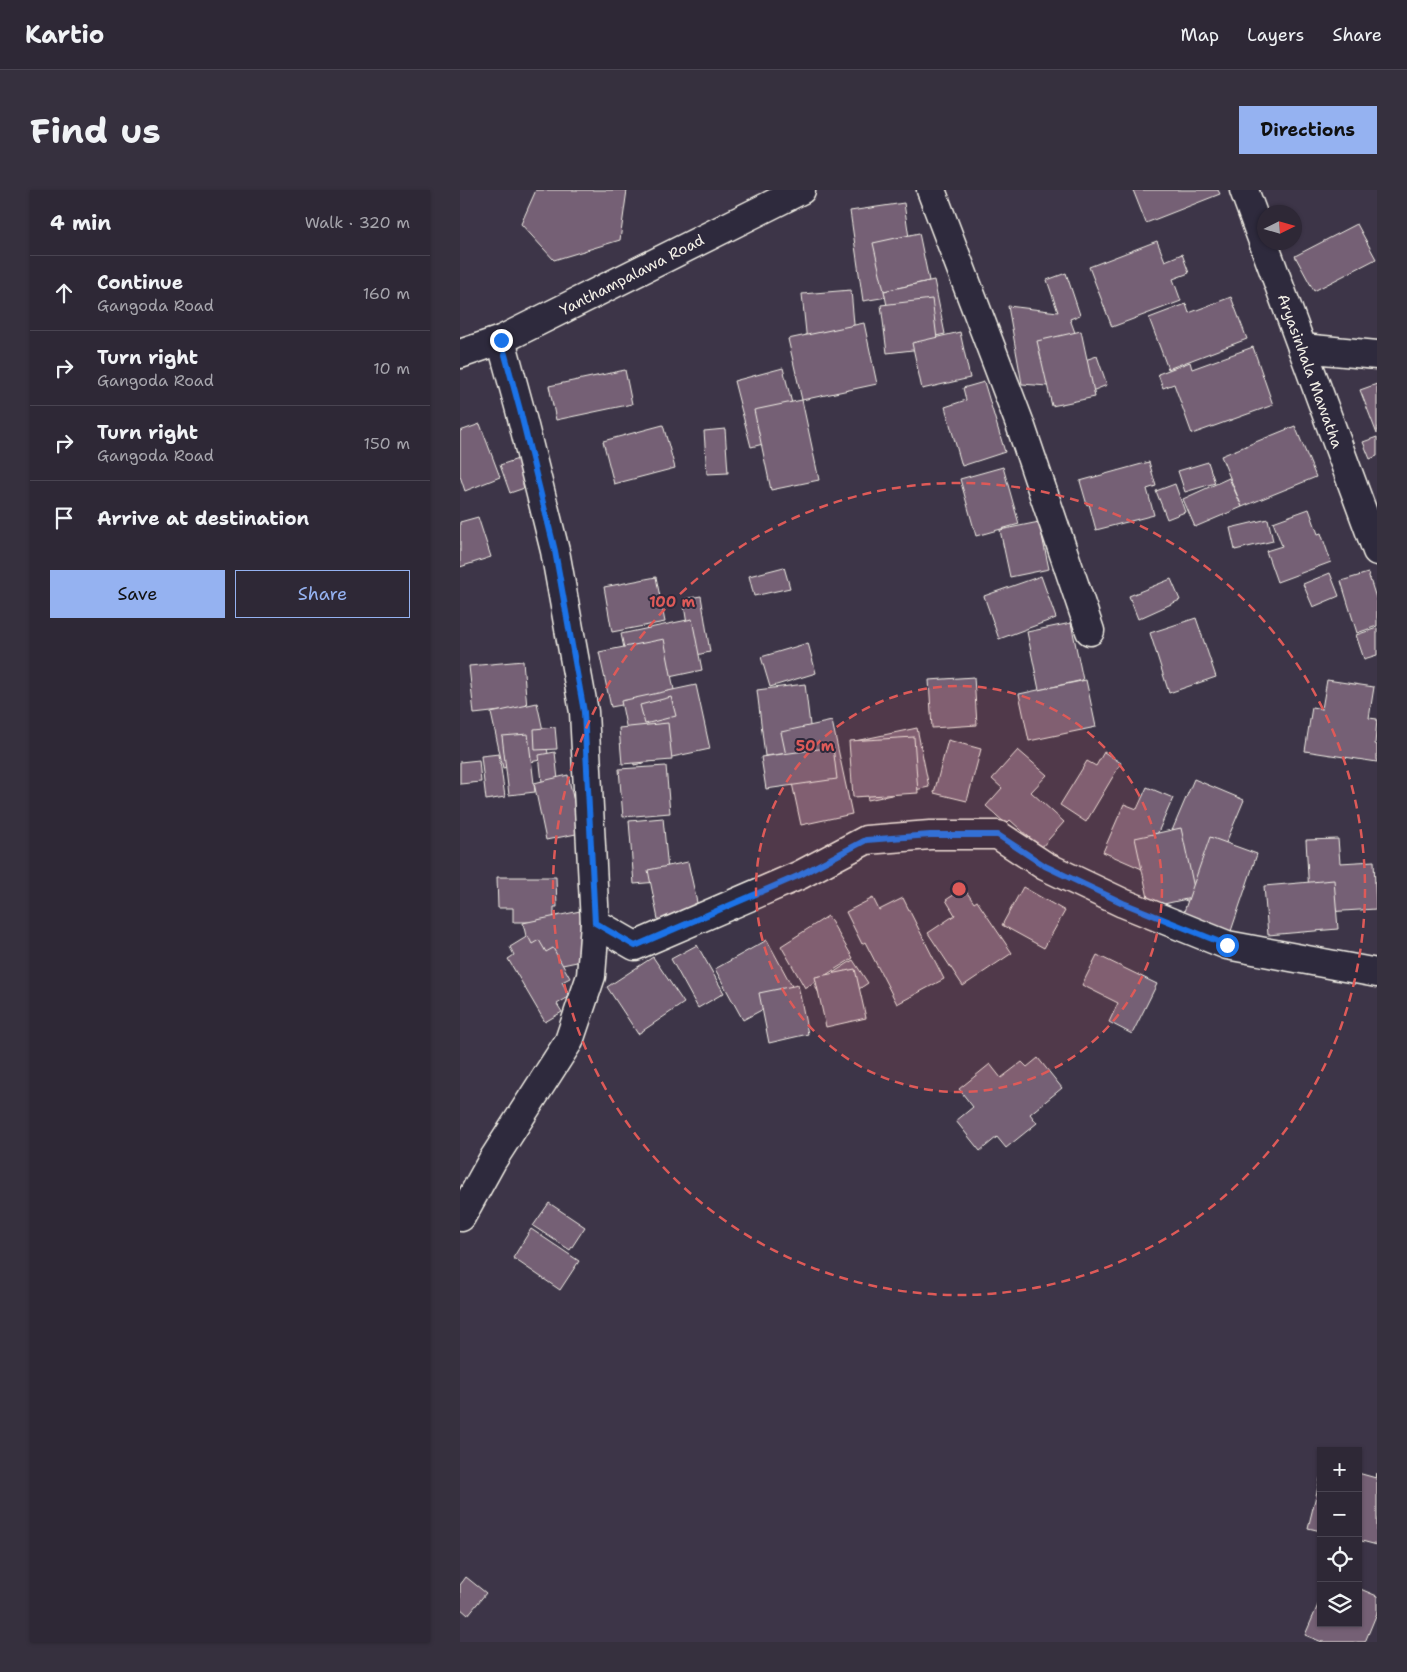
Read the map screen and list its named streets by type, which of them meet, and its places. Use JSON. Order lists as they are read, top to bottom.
{
  "streets": {
    "street": ["Yanthampalawa Road", "Aryasinhala Mawatha"]
  },
  "north": "right",
  "page": {
    "header": "Kartio",
    "nav": ["Map", "Layers", "Share"],
    "buttons": [
      "Directions",
      ["Save", "Share"]
    ],
    "title": "Find us",
    "heading": ["4 min", "Walk · 320 m"],
    "list": [
      ["Continue", "Gangoda Road", "160 m"],
      ["Turn right", "Gangoda Road", "10 m"],
      ["Turn right", "Gangoda Road", "150 m"],
      "Arrive at destination"
    ],
    "map_buttons": ["+", "−"]
  },
  "rings": ["100 m", "50 m"]
}
